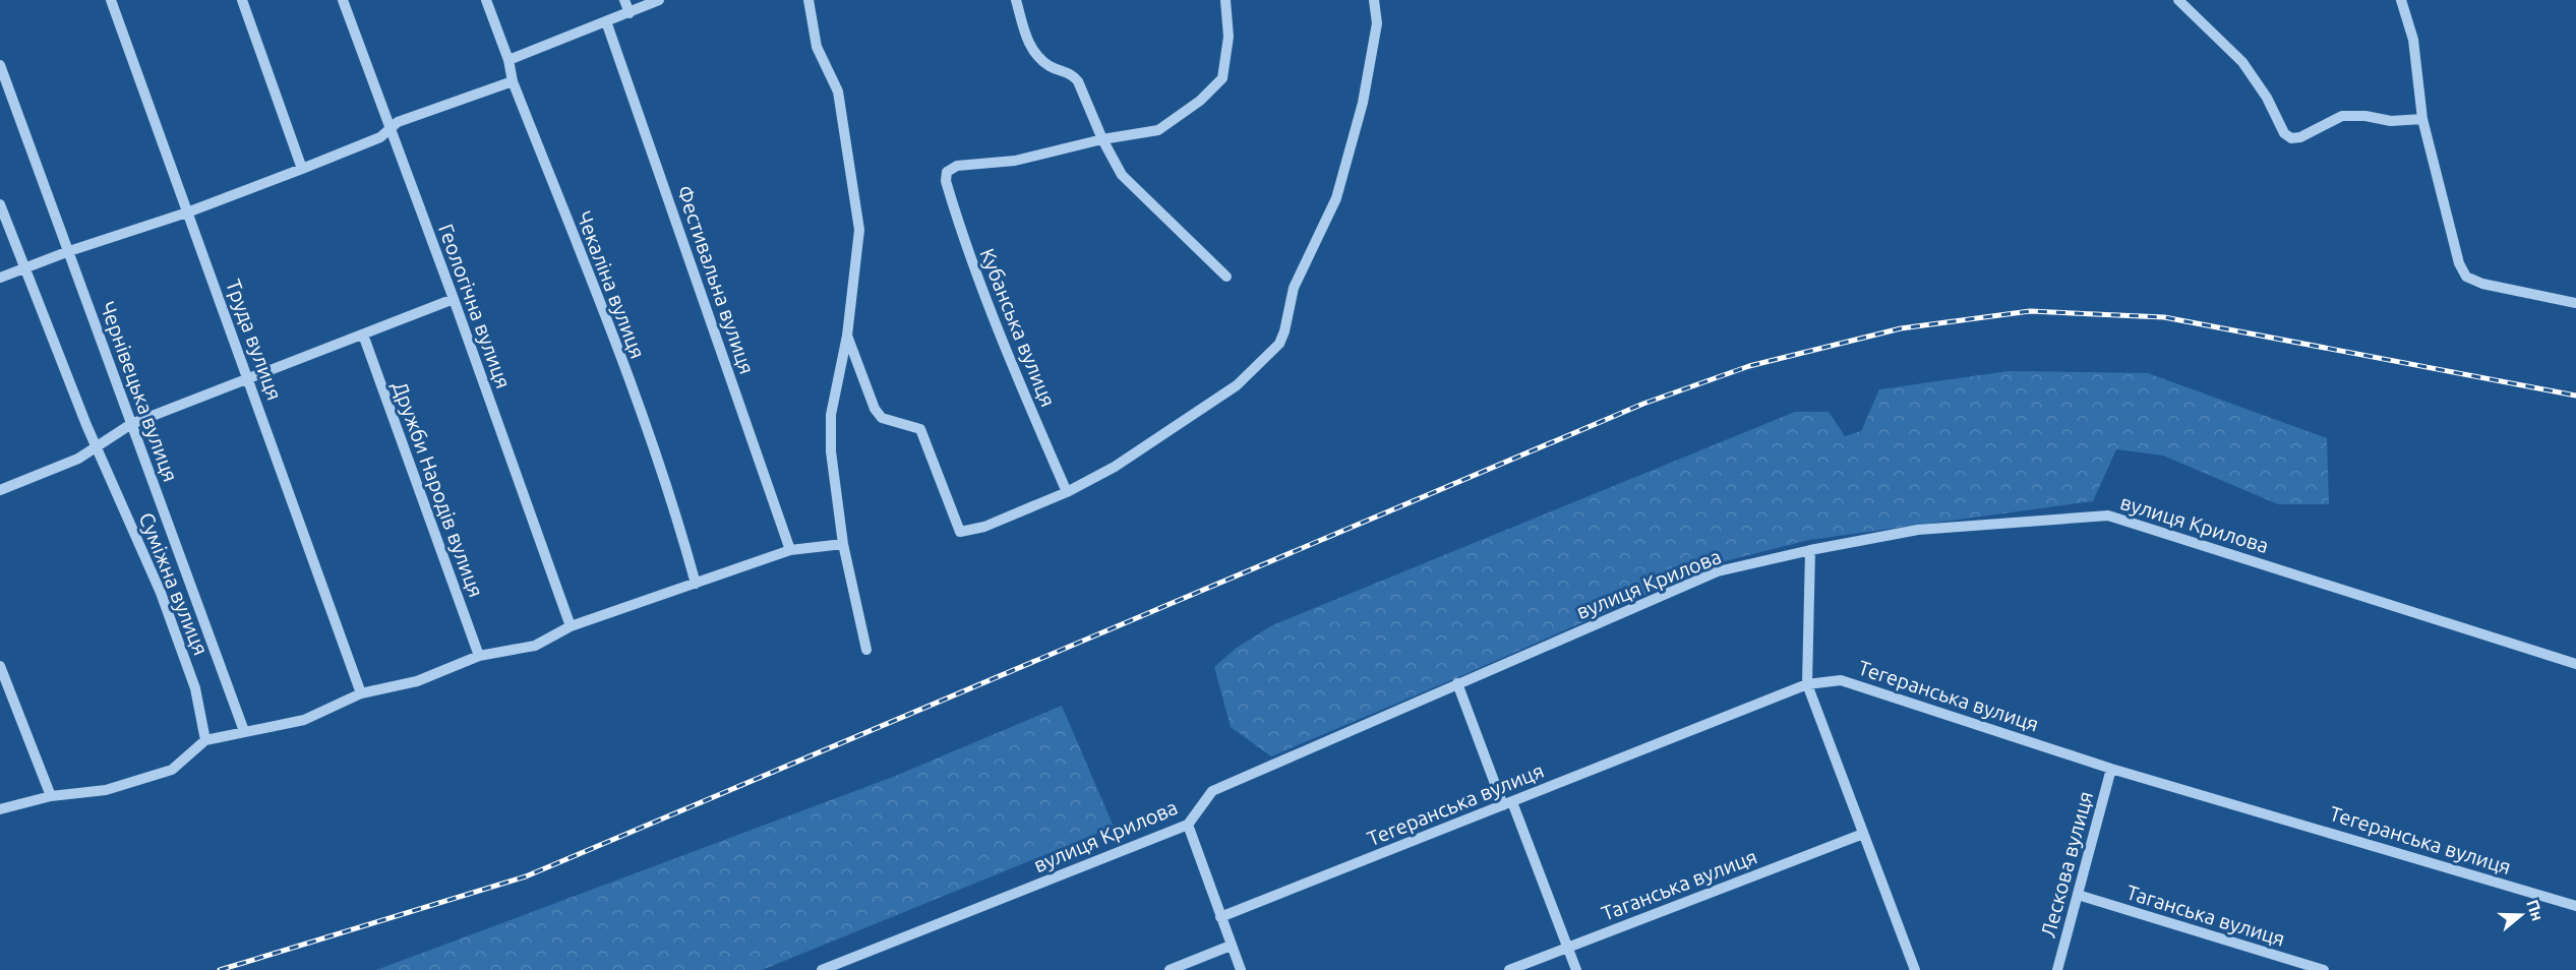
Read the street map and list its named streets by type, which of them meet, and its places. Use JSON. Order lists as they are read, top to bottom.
{
  "streets": {
    "street": [
      "Фестивальна вулиця",
      "Чекаліна вулиця",
      "Геологічна вулиця",
      "Кубанська вулиця",
      "Труда вулиця",
      "Чернівецька вулиця",
      "Дружби Народів вулиця",
      "вулиця Крилова",
      "Суміжна вулиця",
      "Тегеранська вулиця",
      "Лескова вулиця",
      "Таганська вулиця"
    ]
  },
  "crossings": [
    ["Тегеранська вулиця", "Лескова вулиця"],
    ["Лескова вулиця", "Таганська вулиця"]
  ],
  "north": "right"
}
